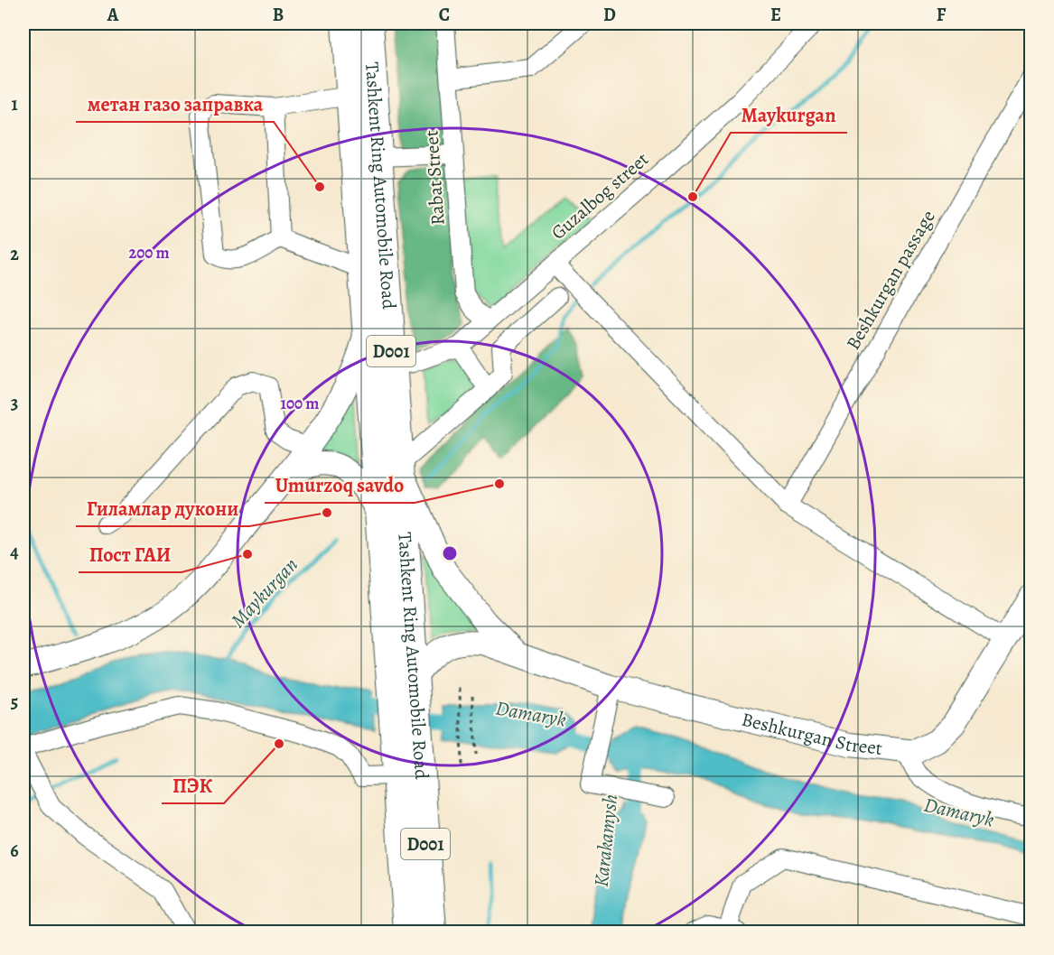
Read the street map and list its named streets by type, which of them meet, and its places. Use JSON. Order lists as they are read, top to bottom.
{
  "streets": {
    "highway": ["Tashkent Ring Automobile Road", "D001"],
    "main road": ["Beshkurgan Street"],
    "street": ["Rabat Street", "Guzalbog street", "Beshkurgan passage"]
  },
  "crossings": [
    ["Rabat Street", "Guzalbog street"],
    ["Tashkent Ring Automobile Road", "Guzalbog street"],
    ["Tashkent Ring Automobile Road", "Beshkurgan Street"]
  ],
  "water": ["Maykurgan", "Damaryk", "Karakamysh"],
  "places": [
    "метан газо заправка",
    "Maykurgan",
    "Umurzoq savdo",
    "Гиламлар дукони",
    "Пост ГАИ",
    "ПЭК"
  ],
  "grid": {
    "columns": [
      "A",
      "B",
      "C",
      "D",
      "E",
      "F"
    ],
    "rows": [
      "1",
      "2",
      "3",
      "4",
      "5",
      "6"
    ]
  },
  "rings": ["200 m", "100 m"]
}
